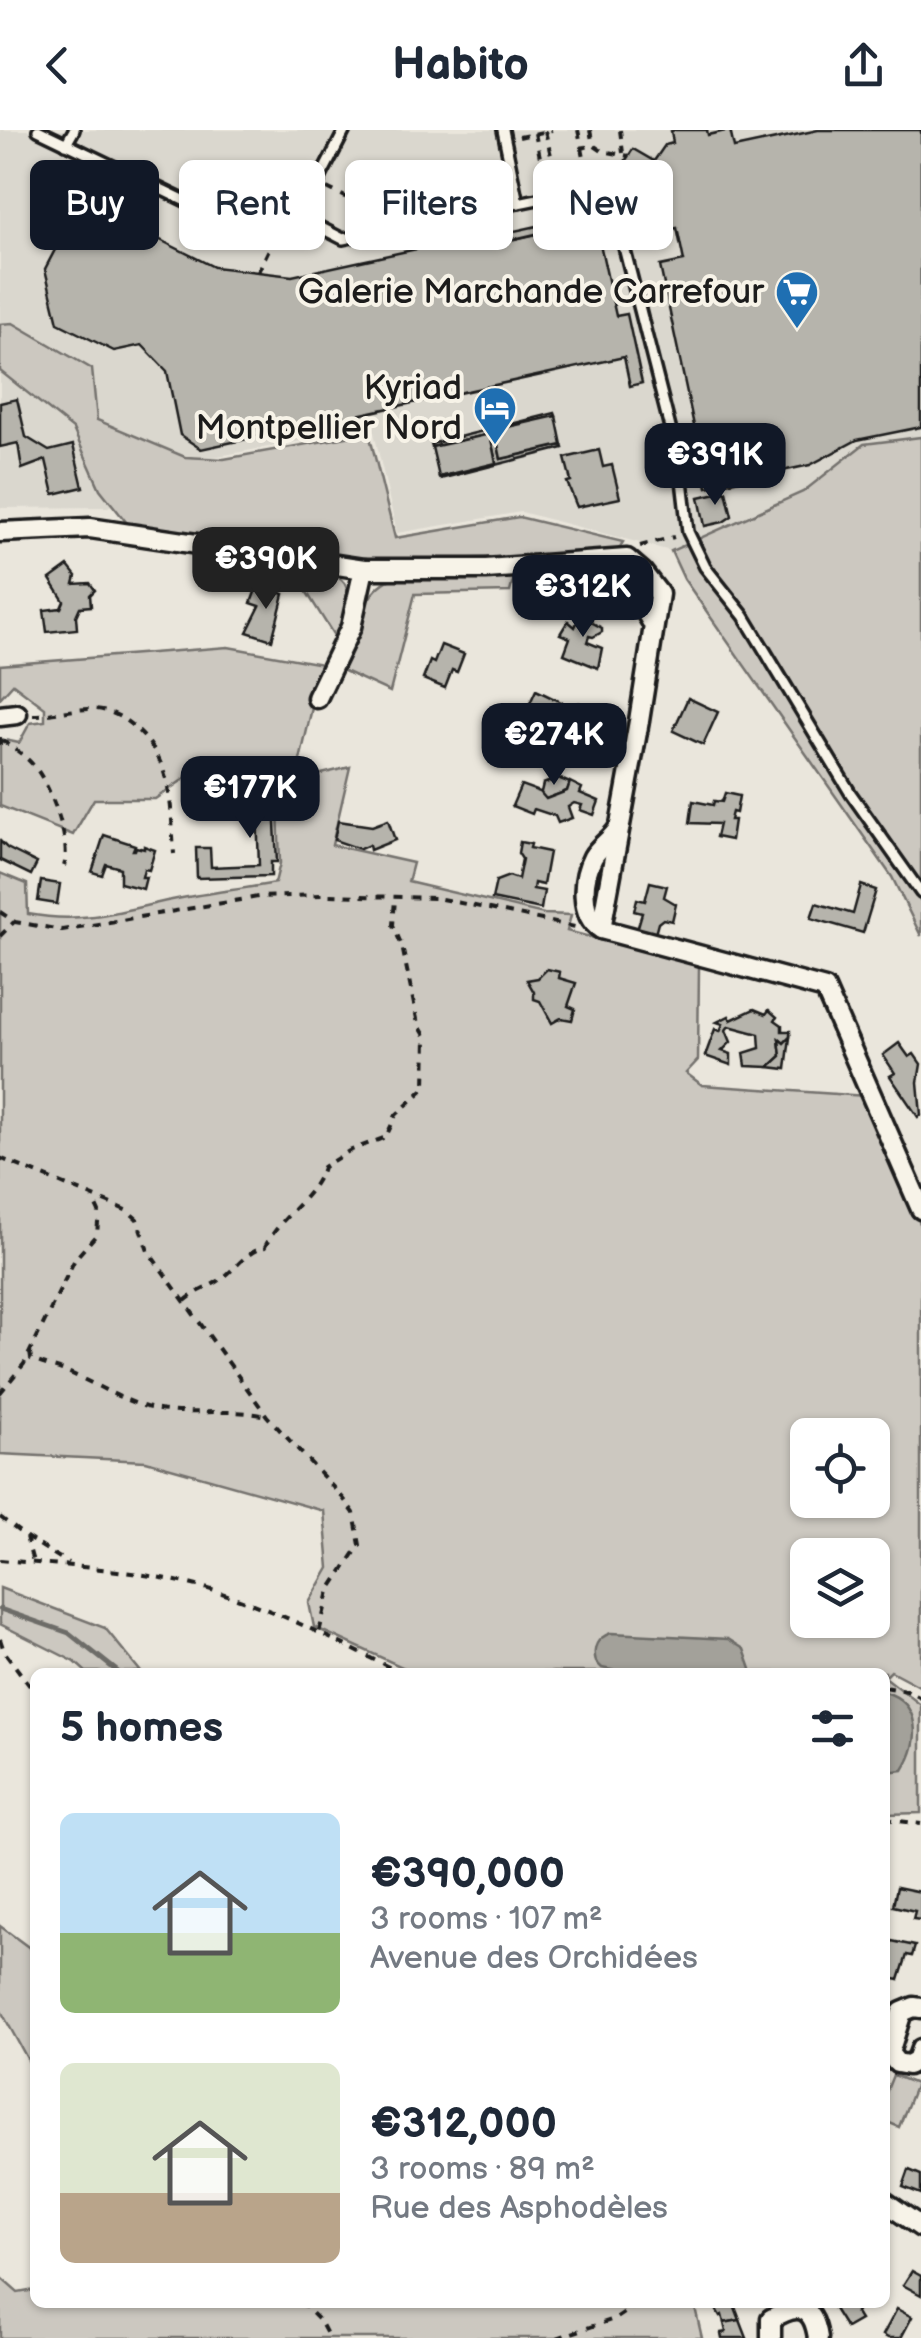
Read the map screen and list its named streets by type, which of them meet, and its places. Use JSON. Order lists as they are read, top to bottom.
{
  "places": {
    "supermarket": ["Galerie Marchande Carrefour"],
    "hotel": ["Kyriad Montpellier Nord"]
  },
  "page": {
    "header": "Habito",
    "chip": [
      "Buy",
      "Rent",
      "Filters",
      "New"
    ],
    "price": [
      "€391K",
      "€390K",
      "€312K",
      "€274K",
      "€177K"
    ],
    "heading": "5 homes",
    "list": [
      {
        "name": "€390,000",
        "note": "3 rooms · 107 m² · Avenue des Orchidées"
      },
      {
        "name": "€312,000",
        "note": "3 rooms · 89 m² · Rue des Asphodèles"
      }
    ]
  }
}
